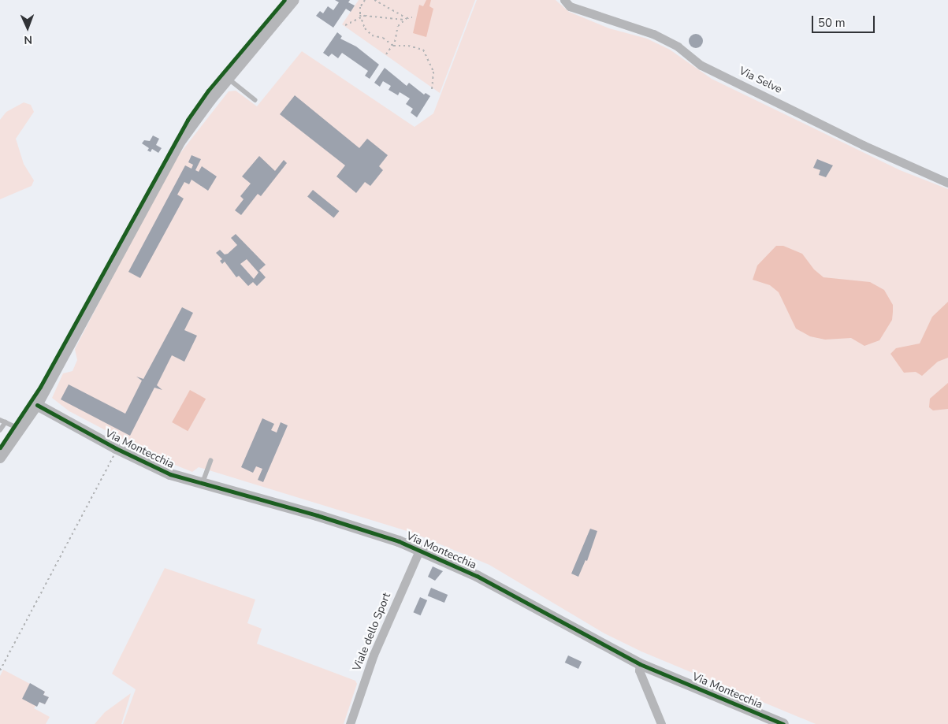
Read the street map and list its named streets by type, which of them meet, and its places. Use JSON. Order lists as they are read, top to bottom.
{
  "streets": {
    "street": ["Via Selve", "Via Montecchia", "Viale dello Sport"]
  },
  "crossings": [
    ["Via Montecchia", "Viale dello Sport"]
  ],
  "scale_bar": "50 m",
  "north": "bottom"
}
